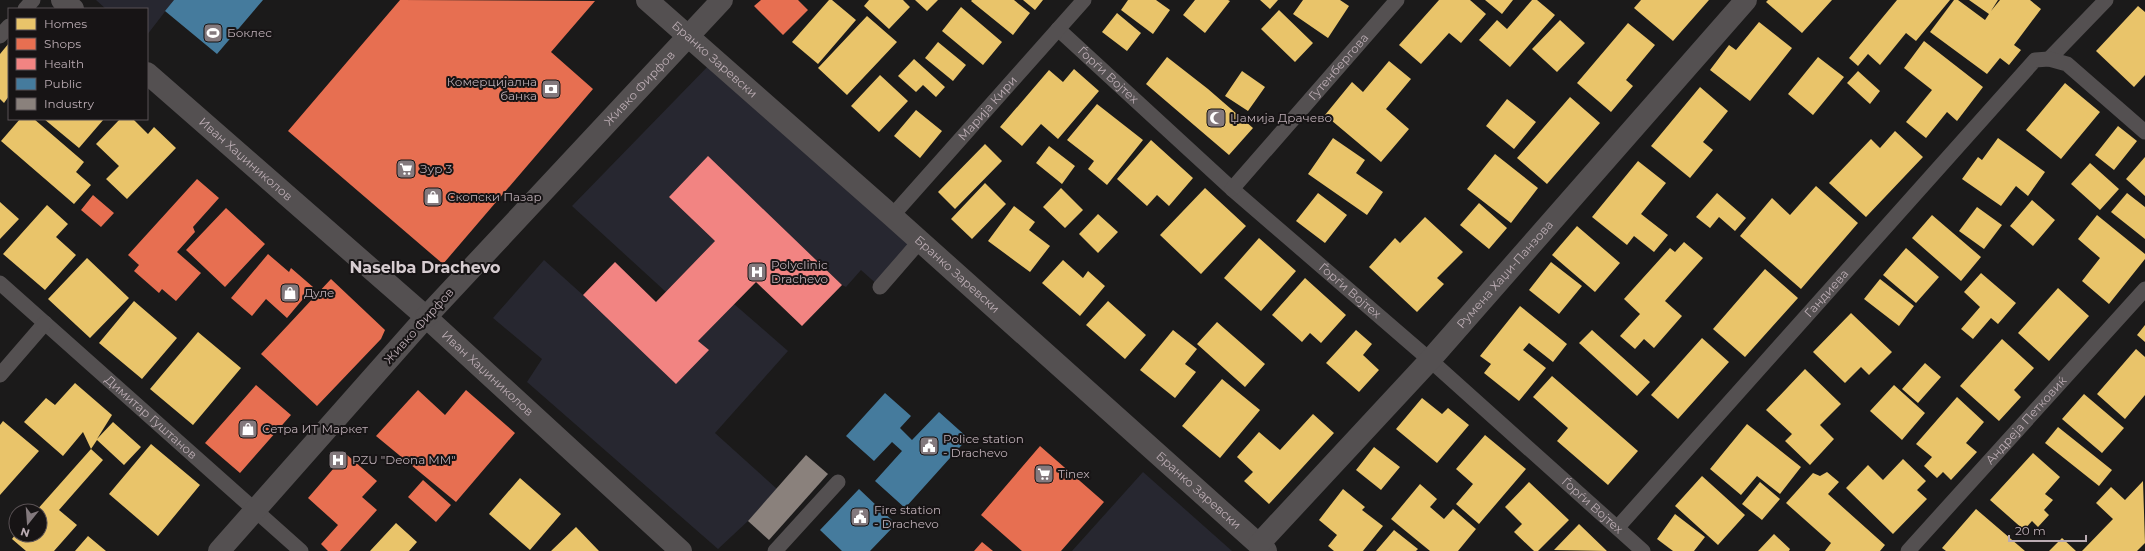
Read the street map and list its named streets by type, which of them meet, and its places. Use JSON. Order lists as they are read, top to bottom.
{
  "streets": {
    "street": [
      "Бранко Заревски",
      "Живко Фирфов",
      "Иван Хаџиниколов",
      "Румена Хаџи-Панзова"
    ],
    "lane": [
      "Гутенбергова",
      "Ѓорѓи Војтех",
      "Марија Кири",
      "Гандиева",
      "Димитар Гуштанов",
      "Андреја Петковиќ"
    ]
  },
  "crossings": [
    ["Бранко Заревски", "Живко Фирфов"],
    ["Бранко Заревски", "Марија Кири"],
    ["Бранко Заревски", "Румена Хаџи-Панзова"],
    ["Гутенбергова", "Ѓорѓи Војтех"],
    ["Ѓорѓи Војтех", "Марија Кири"],
    ["Ѓорѓи Војтех", "Румена Хаџи-Панзова"],
    ["Ѓорѓи Војтех", "Гандиева"],
    ["Живко Фирфов", "Иван Хаџиниколов"],
    ["Живко Фирфов", "Димитар Гуштанов"]
  ],
  "districts": ["Naselba Drachevo"],
  "places": {
    "sports": ["Боклес"],
    "bank": ["Комерцијална банка"],
    "mosque": ["Џамија Драчево"],
    "supermarket": ["Зур 3", "Tinex"],
    "shop": ["Скопски Пазар", "Дуле", "Сетра ИТ Маркет"],
    "hospital": ["Polyclinic Drachevo", "PZU \"Deona MM\""],
    "public building": ["Police station - Drachevo", "Fire station - Drachevo"]
  },
  "legend": [
    "Homes",
    "Shops",
    "Health",
    "Public",
    "Industry"
  ],
  "scale_bar": "20 m",
  "north": "bottom"
}
